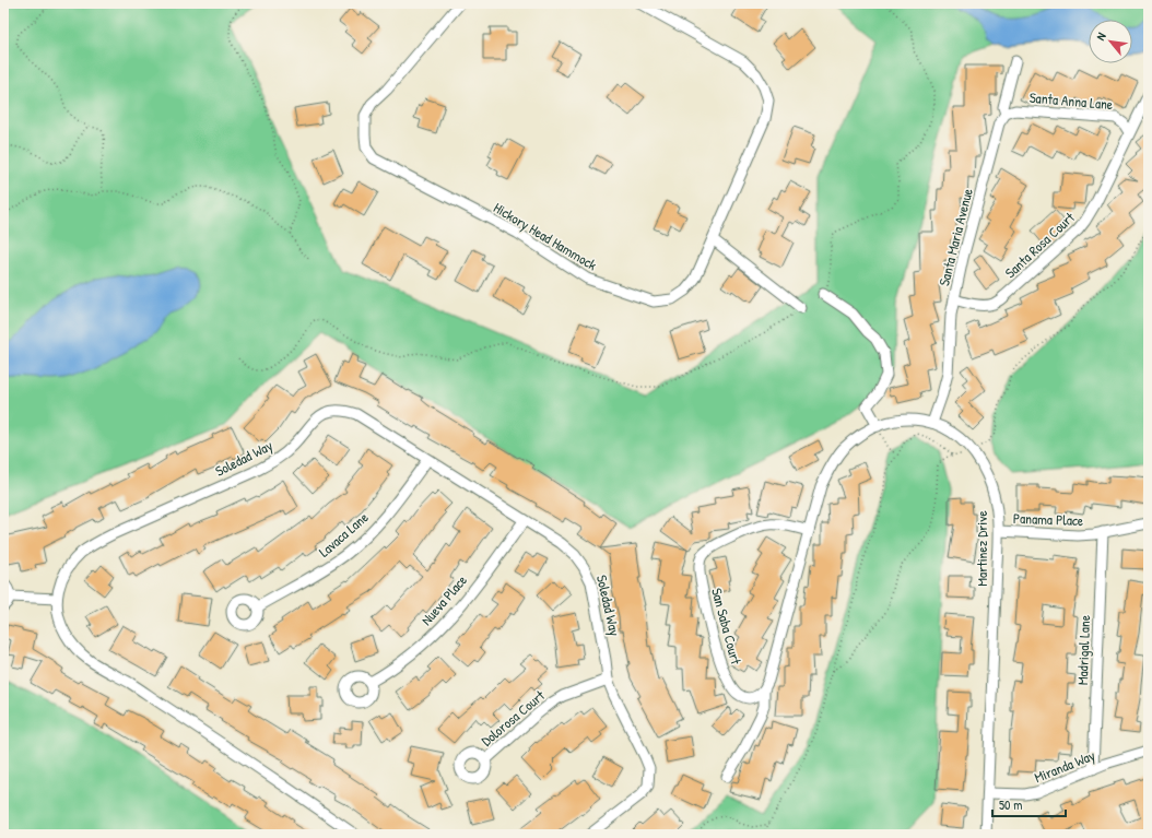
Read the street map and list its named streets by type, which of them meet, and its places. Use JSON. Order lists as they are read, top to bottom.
{
  "streets": {
    "street": [
      "Santa Anna Lane",
      "Hickory Head Hammock",
      "Santa Maria Avenue",
      "Santa Rosa Court",
      "Soledad Way",
      "Panama Place",
      "Lavaca Lane",
      "Martinez Drive",
      "Nueva Place",
      "San Saba Court",
      "Madrigal Lane",
      "Dolorosa Court",
      "Miranda Way"
    ]
  },
  "crossings": [
    ["Santa Anna Lane", "Santa Maria Avenue"],
    ["Santa Anna Lane", "Santa Rosa Court"],
    ["Santa Maria Avenue", "Santa Rosa Court"],
    ["Santa Maria Avenue", "Martinez Drive"],
    ["Soledad Way", "Lavaca Lane"],
    ["Soledad Way", "Nueva Place"],
    ["Soledad Way", "Dolorosa Court"],
    ["Panama Place", "Martinez Drive"],
    ["Panama Place", "Madrigal Lane"],
    ["Martinez Drive", "San Saba Court"],
    ["Martinez Drive", "Miranda Way"],
    ["Madrigal Lane", "Miranda Way"]
  ],
  "scale_bar": "50 m",
  "north": "top left"
}
